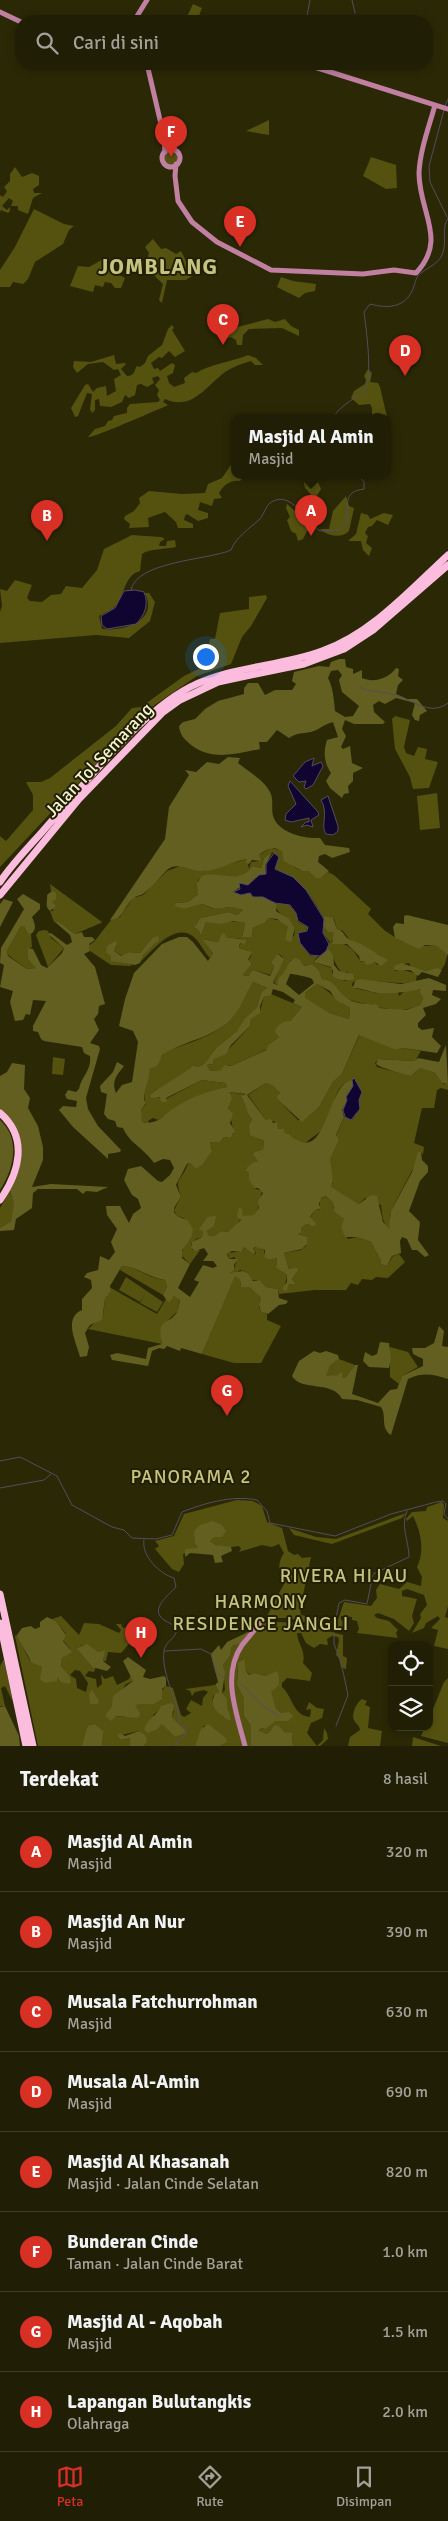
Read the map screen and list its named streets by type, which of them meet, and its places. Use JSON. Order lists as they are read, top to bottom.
{
  "streets": {
    "highway": ["Jalan Tol Semarang"]
  },
  "districts": [
    "JOMBLANG",
    "PANORAMA 2",
    "RIVERA HIJAU",
    "HARMONY RESIDENCE JANGLI"
  ],
  "page": {
    "search": "Cari di sini",
    "pins": [
      "F",
      "E",
      "C",
      "D",
      "A",
      "B",
      "G",
      "H"
    ],
    "popup": ["Masjid Al Amin", "Masjid"],
    "heading": ["Terdekat", "8 hasil"],
    "list": [
      {
        "mark": "A",
        "name": "Masjid Al Amin",
        "note": "Masjid",
        "value": "320 m"
      },
      {
        "mark": "B",
        "name": "Masjid An Nur",
        "note": "Masjid",
        "value": "390 m"
      },
      {
        "mark": "C",
        "name": "Musala Fatchurrohman",
        "note": "Masjid",
        "value": "630 m"
      },
      {
        "mark": "D",
        "name": "Musala Al-Amin",
        "note": "Masjid",
        "value": "690 m"
      },
      {
        "mark": "E",
        "name": "Masjid Al Khasanah",
        "note": "Masjid · Jalan Cinde Selatan",
        "value": "820 m"
      },
      {
        "mark": "F",
        "name": "Bunderan Cinde",
        "note": "Taman · Jalan Cinde Barat",
        "value": "1.0 km"
      },
      {
        "mark": "G",
        "name": "Masjid Al - Aqobah",
        "note": "Masjid",
        "value": "1.5 km"
      },
      {
        "mark": "H",
        "name": "Lapangan Bulutangkis",
        "note": "Olahraga",
        "value": "2.0 km"
      }
    ],
    "nav": ["Peta", "Rute", "Disimpan"]
  }
}
